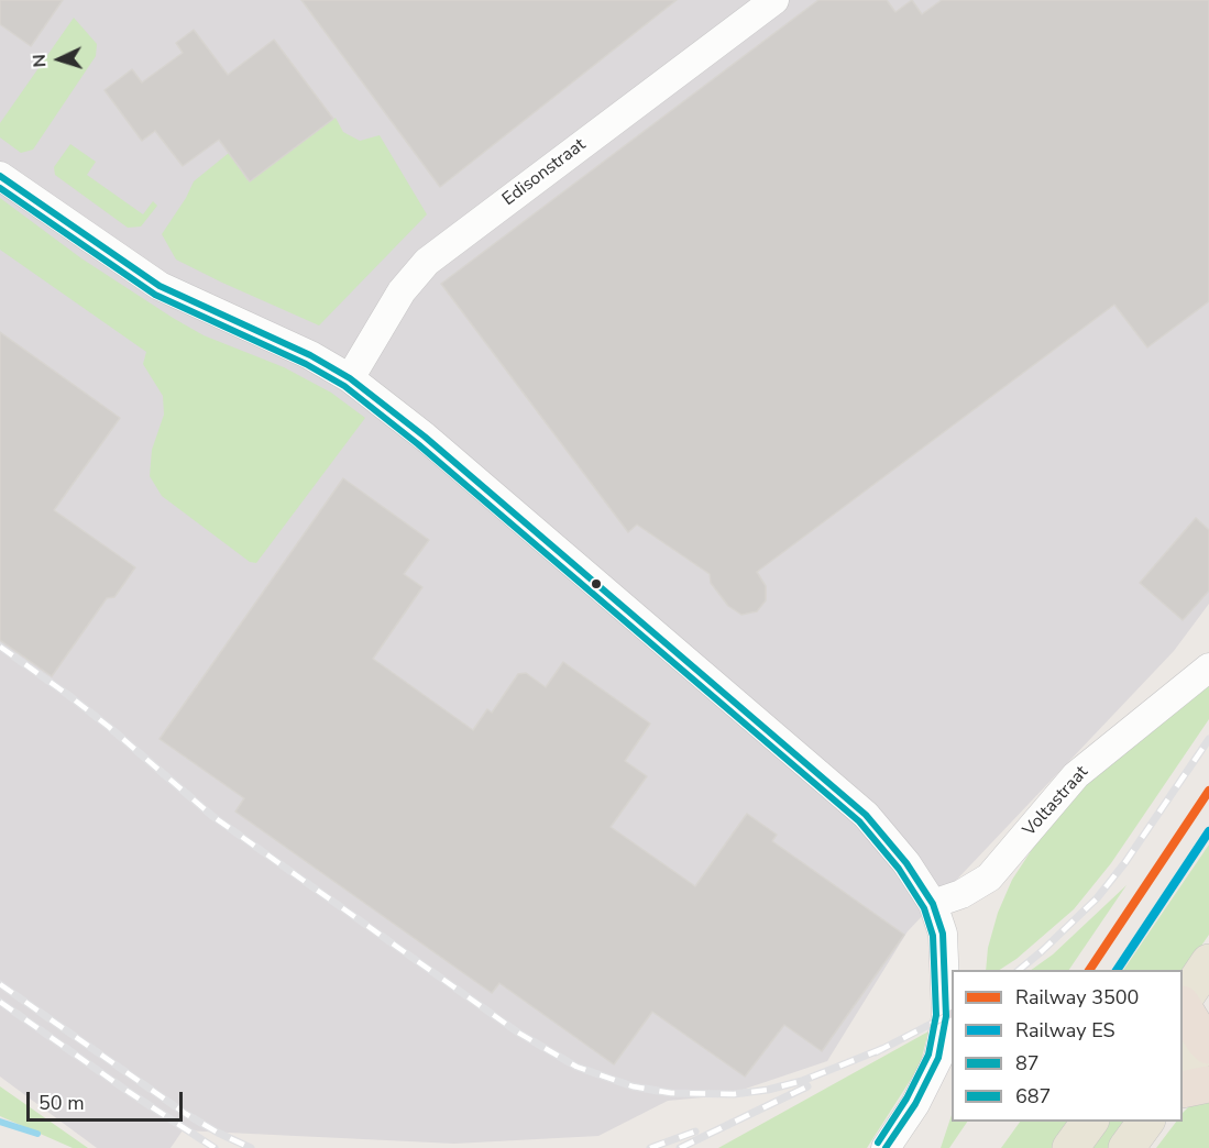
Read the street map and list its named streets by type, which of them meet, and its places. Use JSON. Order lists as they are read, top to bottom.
{
  "streets": {
    "street": ["Edisonstraat", "Voltastraat"]
  },
  "lines": [
    "transit line 87",
    "transit line 687",
    "rail line 3500",
    "rail line ES"
  ],
  "legend": [
    "Railway 3500",
    "Railway ES",
    "87",
    "687"
  ],
  "scale_bar": "50 m",
  "north": "left"
}
